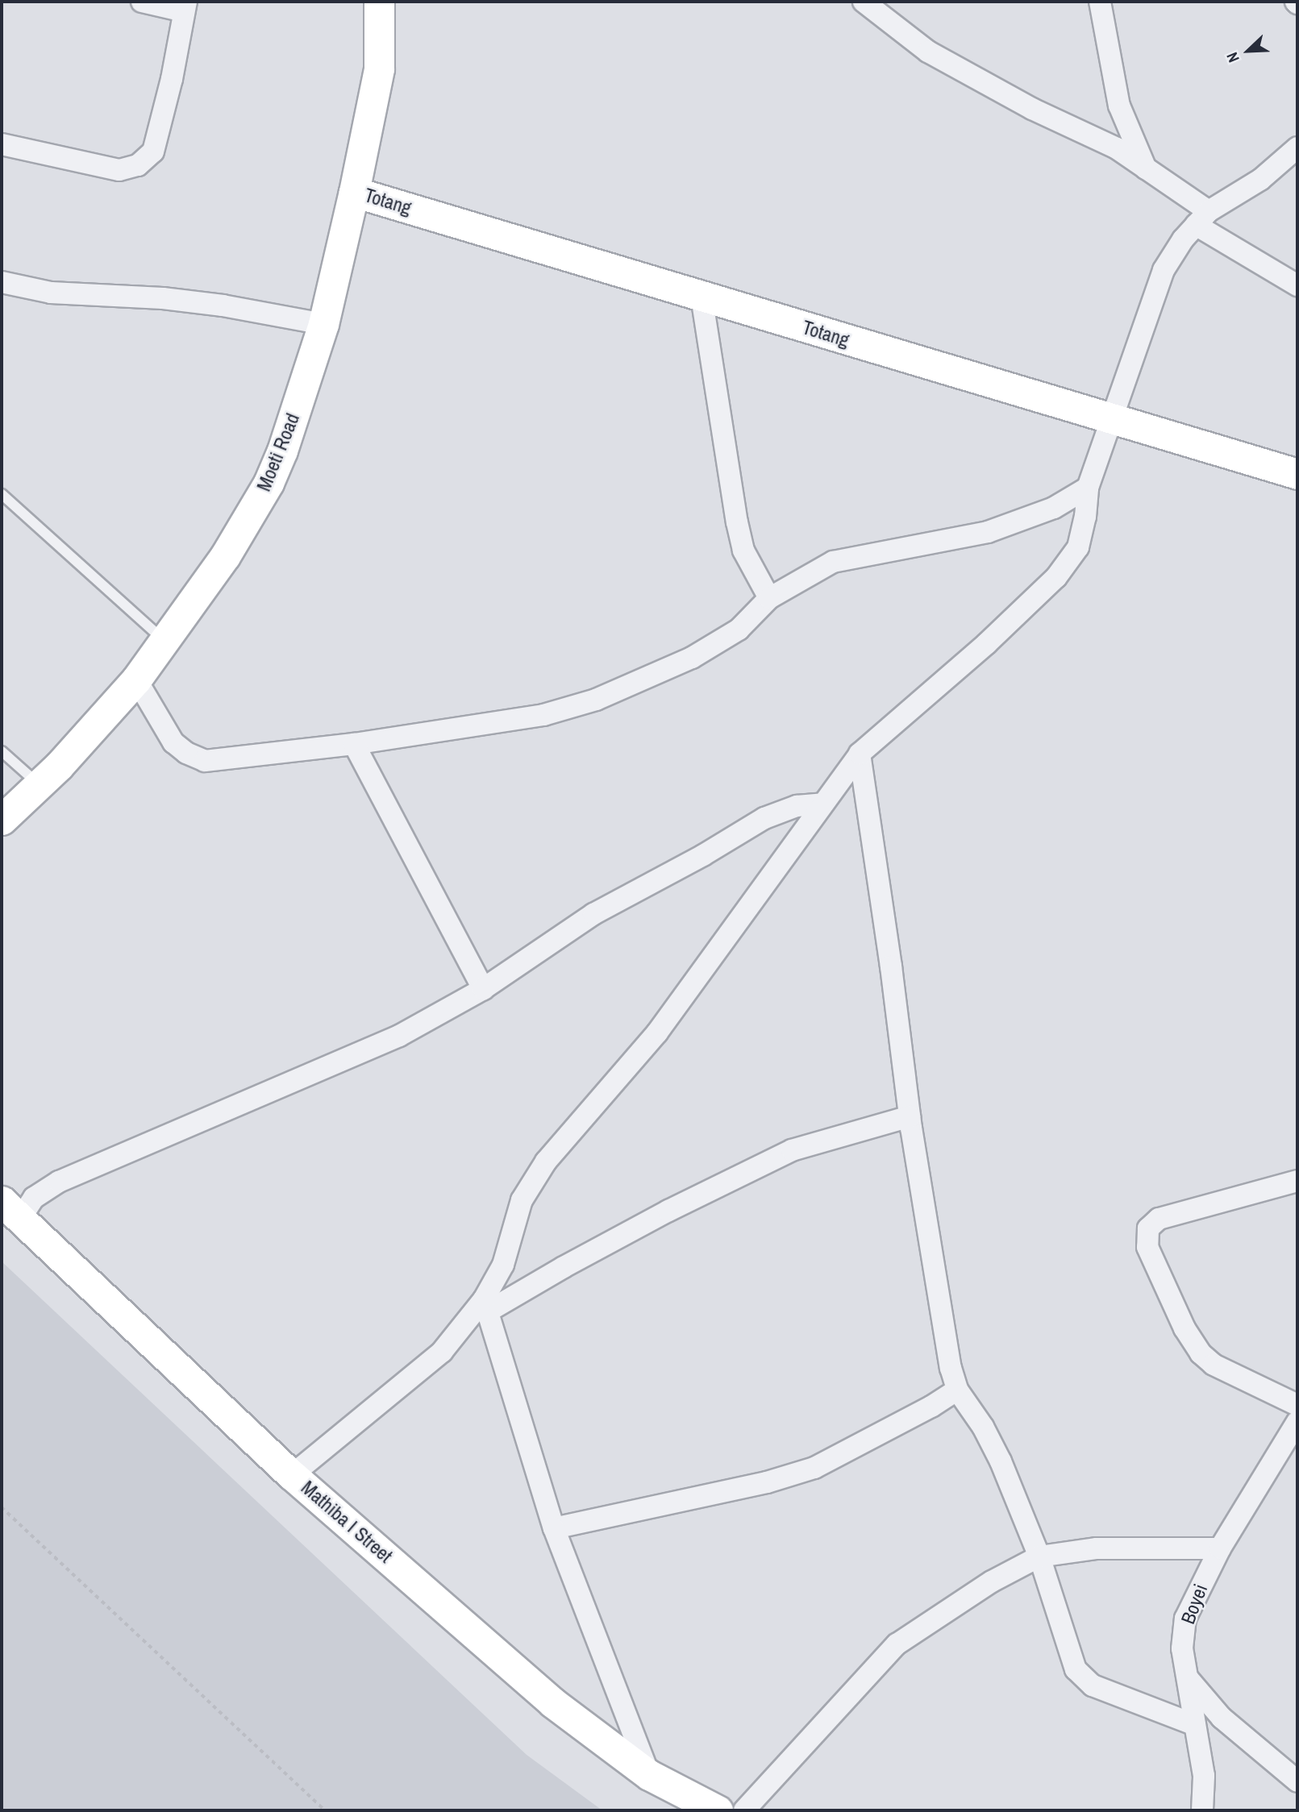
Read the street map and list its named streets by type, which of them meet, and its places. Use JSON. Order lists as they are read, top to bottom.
{
  "streets": {
    "street": [
      "Totang",
      "Moeti Road",
      "Mathiba I Street",
      "Boyei"
    ]
  },
  "crossings": [
    ["Totang", "Moeti Road"]
  ],
  "north": "bottom left"
}
